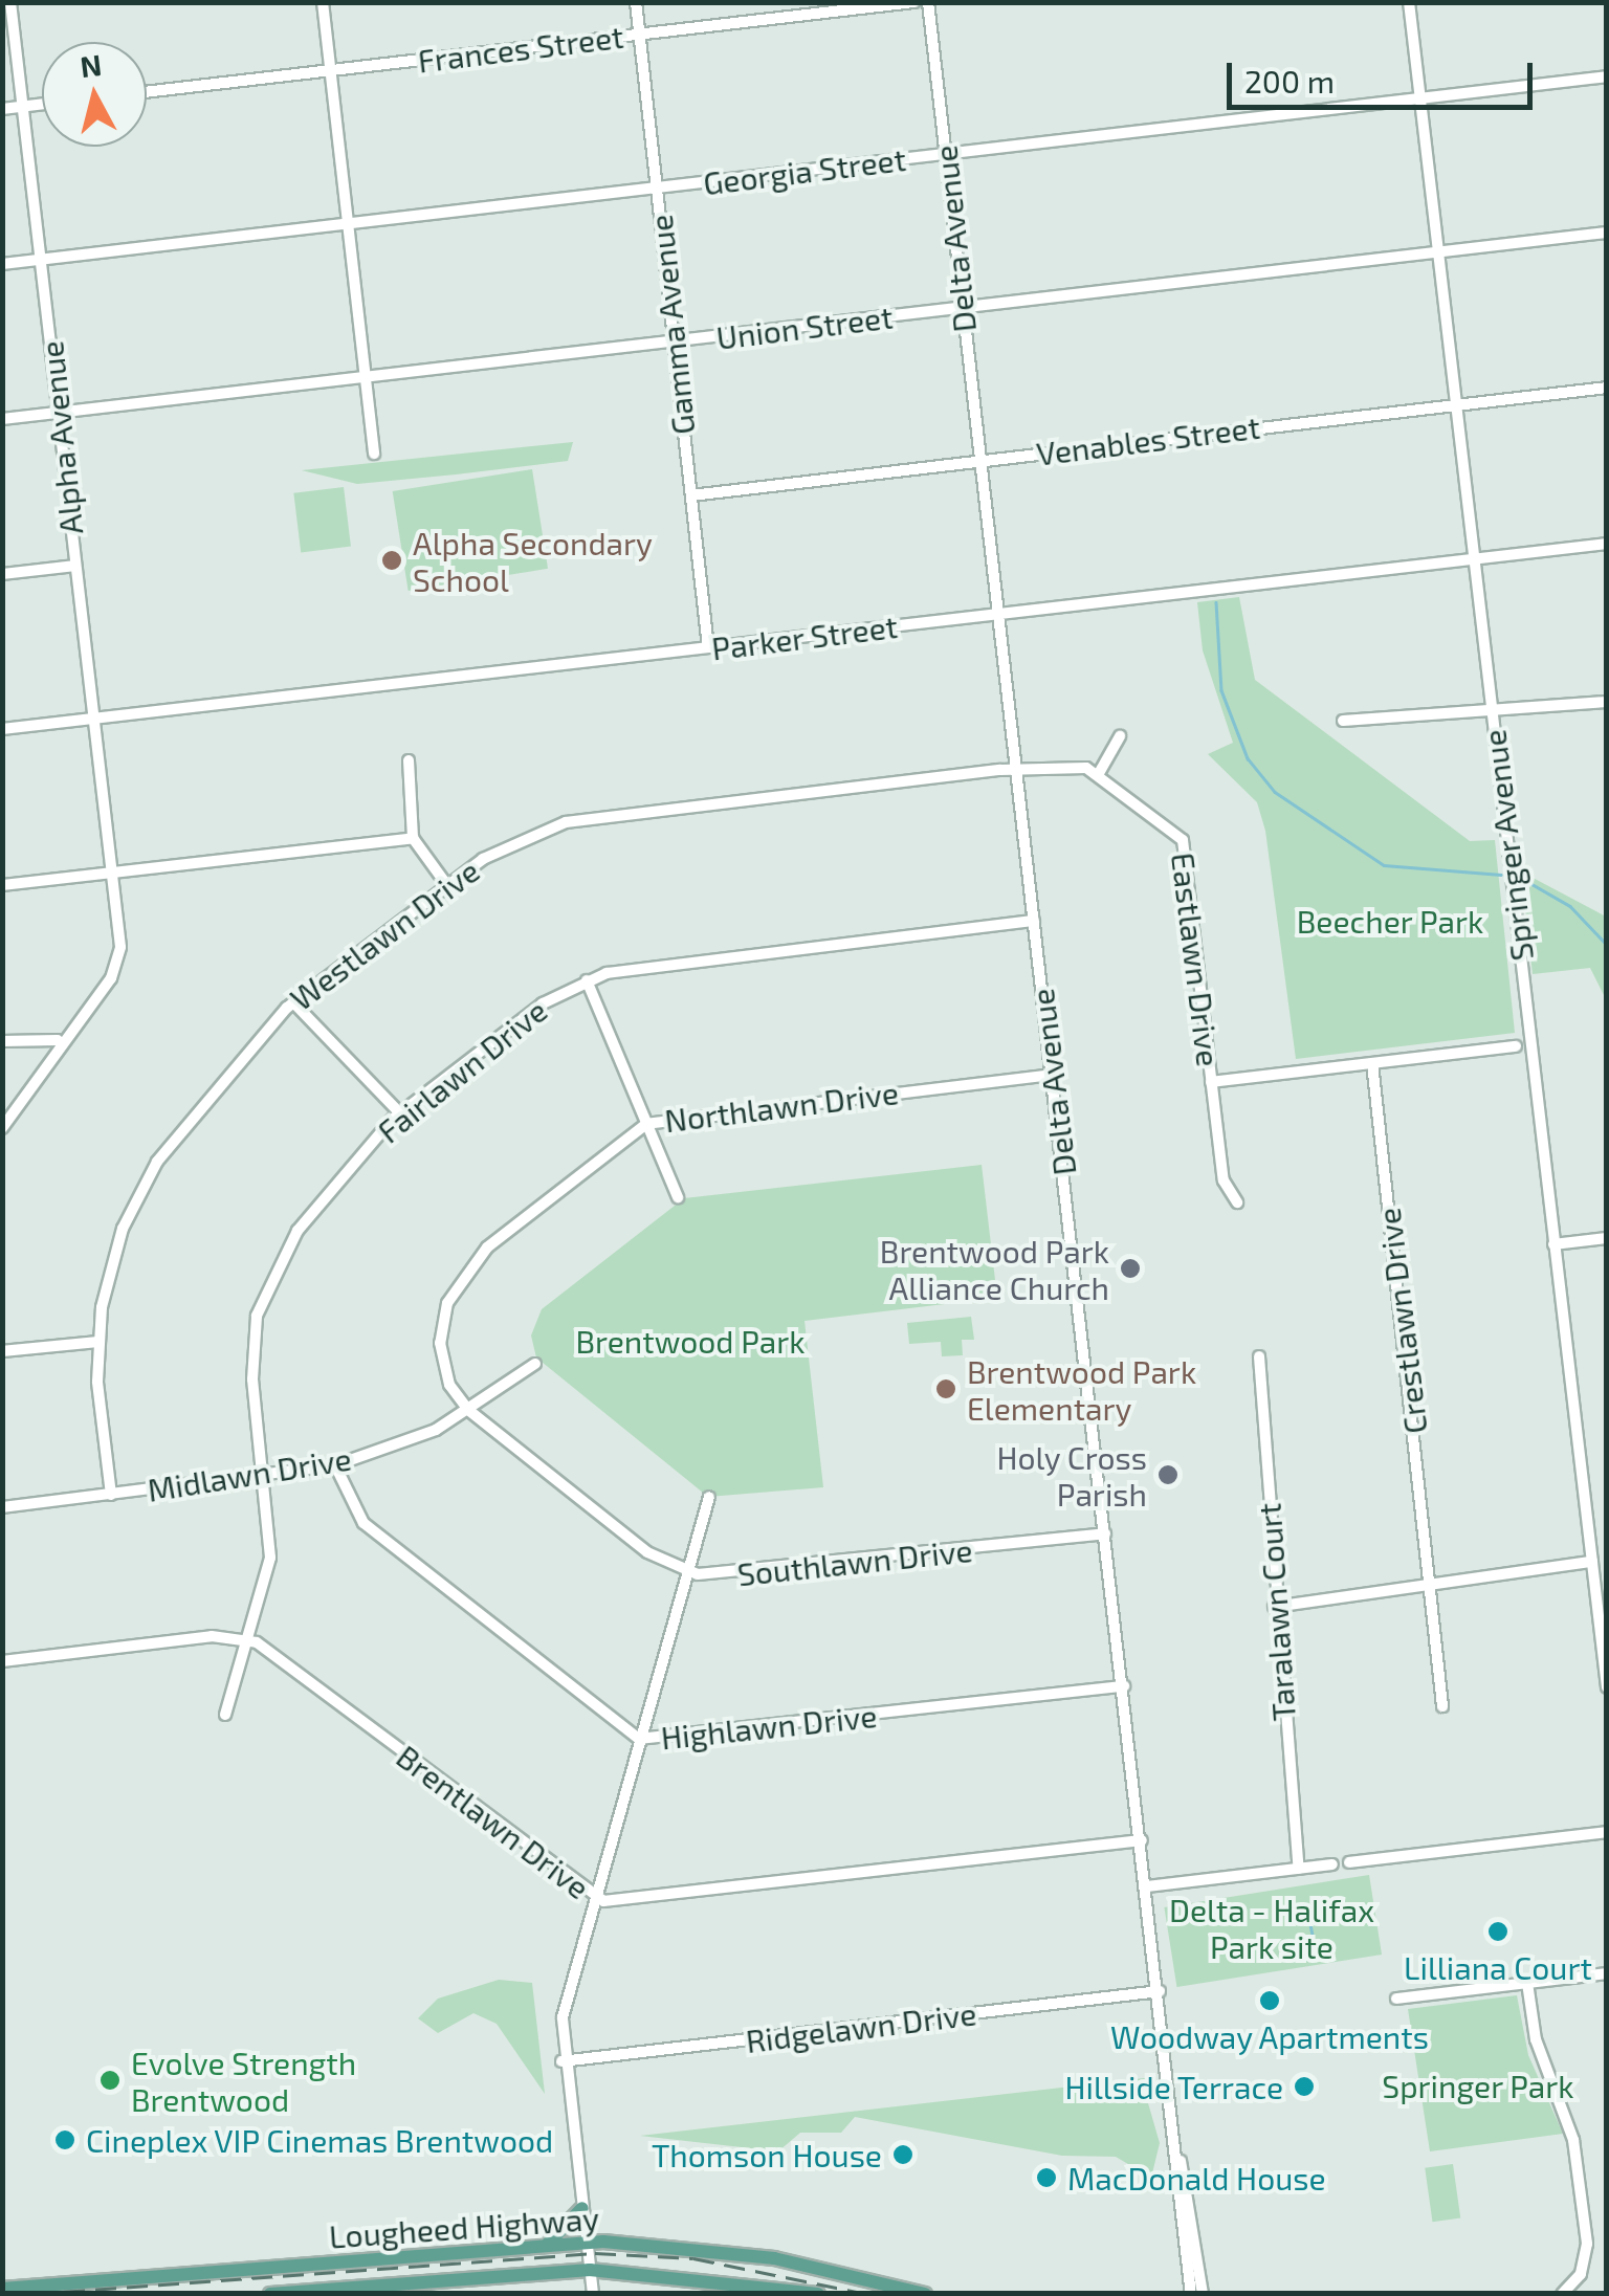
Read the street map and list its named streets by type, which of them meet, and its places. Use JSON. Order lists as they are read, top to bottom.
{
  "streets": {
    "main road": ["Lougheed Highway"],
    "street": [
      "Frances Street",
      "Georgia Street",
      "Delta Avenue",
      "Gamma Avenue",
      "Union Street",
      "Alpha Avenue",
      "Venables Street",
      "Parker Street",
      "Springer Avenue",
      "Westlawn Drive",
      "Eastlawn Drive",
      "Fairlawn Drive",
      "Northlawn Drive",
      "Crestlawn Drive",
      "Midlawn Drive",
      "Southlawn Drive",
      "Taralawn Court",
      "Highlawn Drive",
      "Brentlawn Drive",
      "Ridgelawn Drive"
    ]
  },
  "crossings": [
    ["Frances Street", "Gamma Avenue"],
    ["Georgia Street", "Delta Avenue"],
    ["Georgia Street", "Gamma Avenue"],
    ["Georgia Street", "Alpha Avenue"],
    ["Georgia Street", "Springer Avenue"],
    ["Delta Avenue", "Union Street"],
    ["Delta Avenue", "Venables Street"],
    ["Delta Avenue", "Parker Street"],
    ["Delta Avenue", "Westlawn Drive"],
    ["Delta Avenue", "Fairlawn Drive"],
    ["Delta Avenue", "Northlawn Drive"],
    ["Delta Avenue", "Southlawn Drive"],
    ["Delta Avenue", "Highlawn Drive"],
    ["Delta Avenue", "Brentlawn Drive"],
    ["Delta Avenue", "Ridgelawn Drive"],
    ["Gamma Avenue", "Union Street"],
    ["Gamma Avenue", "Venables Street"],
    ["Gamma Avenue", "Parker Street"],
    ["Union Street", "Alpha Avenue"],
    ["Union Street", "Springer Avenue"],
    ["Alpha Avenue", "Parker Street"],
    ["Venables Street", "Springer Avenue"],
    ["Parker Street", "Springer Avenue"],
    ["Westlawn Drive", "Midlawn Drive"],
    ["Fairlawn Drive", "Midlawn Drive"],
    ["Fairlawn Drive", "Brentlawn Drive"],
    ["Northlawn Drive", "Midlawn Drive"],
    ["Northlawn Drive", "Southlawn Drive"],
    ["Midlawn Drive", "Southlawn Drive"],
    ["Midlawn Drive", "Highlawn Drive"]
  ],
  "parks": [
    "Beecher Park",
    "Brentwood Park",
    "Delta - Halifax Park site",
    "Springer Park"
  ],
  "places": [
    "Alpha Secondary School",
    "Brentwood Park Alliance Church",
    "Brentwood Park Elementary",
    "Holy Cross Parish",
    "Lilliana Court",
    "Woodway Apartments",
    "Evolve Strength Brentwood",
    "Hillside Terrace",
    "Cineplex VIP Cinemas Brentwood",
    "Thomson House",
    "MacDonald House"
  ],
  "scale_bar": "200 m",
  "north": "top"
}
